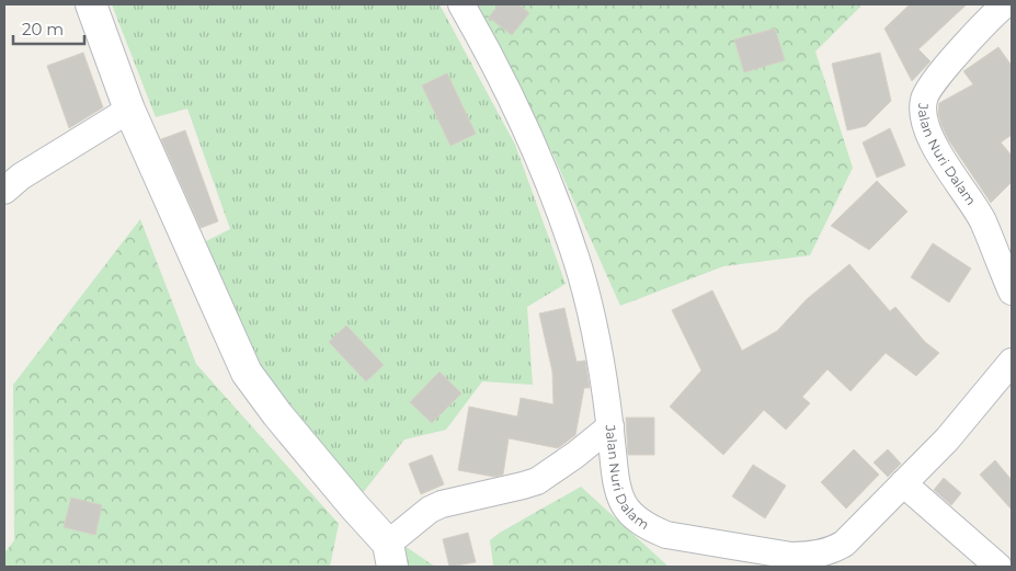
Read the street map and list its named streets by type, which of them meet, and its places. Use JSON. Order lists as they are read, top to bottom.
{
  "streets": {
    "street": ["Jalan Nuri Dalam"]
  },
  "scale_bar": "20 m"
}
